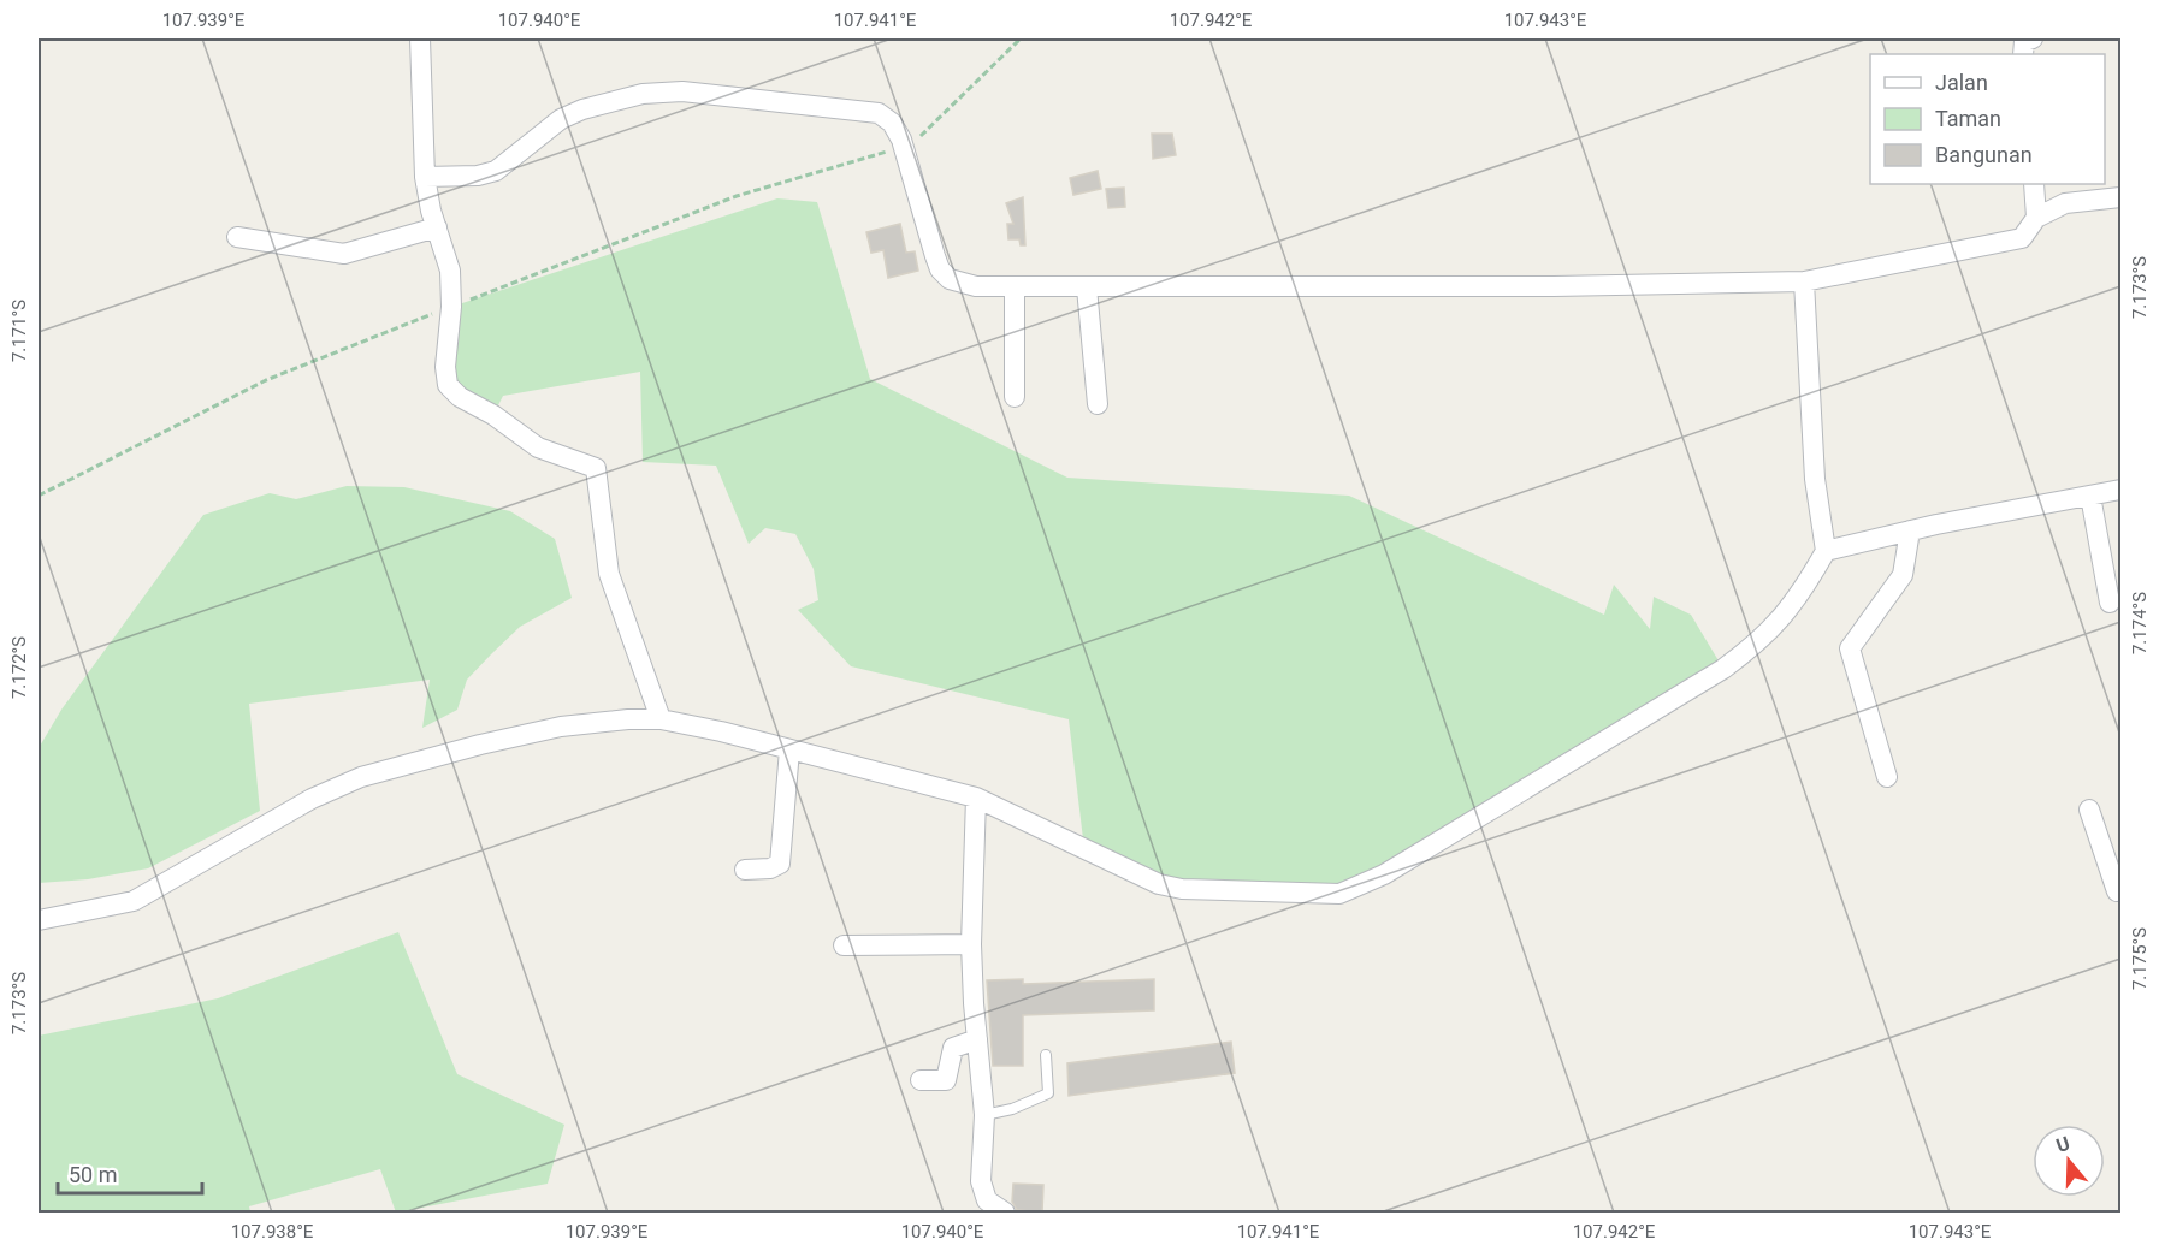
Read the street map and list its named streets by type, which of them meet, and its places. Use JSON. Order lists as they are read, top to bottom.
{
  "legend": ["Jalan", "Taman", "Bangunan"],
  "scale_bar": "50 m",
  "north": "top",
  "coordinates": [
    "107.939°E",
    "107.940°E",
    "107.941°E",
    "107.942°E",
    "107.943°E",
    "7.173°S",
    "7.171°S",
    "7.174°S",
    "7.172°S",
    "7.175°S",
    "107.938°E"
  ]
}
